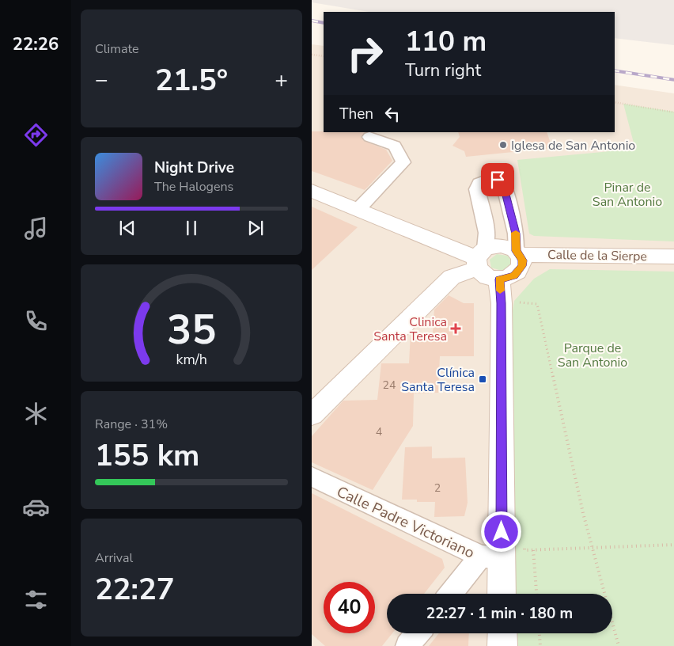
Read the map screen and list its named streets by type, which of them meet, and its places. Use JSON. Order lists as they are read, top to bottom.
{
  "streets": {
    "street": ["Calle de la Sierpe", "Calle Padre Victoriano"]
  },
  "parks": ["Pinar de San Antonio", "Parque de San Antonio"],
  "places": {
    "other": ["Iglesa de San Antonio"],
    "health": ["Clinica Santa Teresa"],
    "transit": ["Clínica Santa Teresa"]
  },
  "house_numbers": ["24", "4", "2"],
  "page": {
    "tabs": "22:26",
    "tile": [
      "Climate",
      ["Range · 31%", "155 km"],
      ["Arrival", "22:27"]
    ],
    "turn": ["110 m", "Turn right"],
    "heat": ["−", "21.5°", "+"],
    "then": "Then",
    "song": ["Night Drive", "The Halogens"],
    "limit": "40",
    "trip": "22:27 · 1 min · 180 m",
    "gauge": ["35", "km/h"]
  }
}
